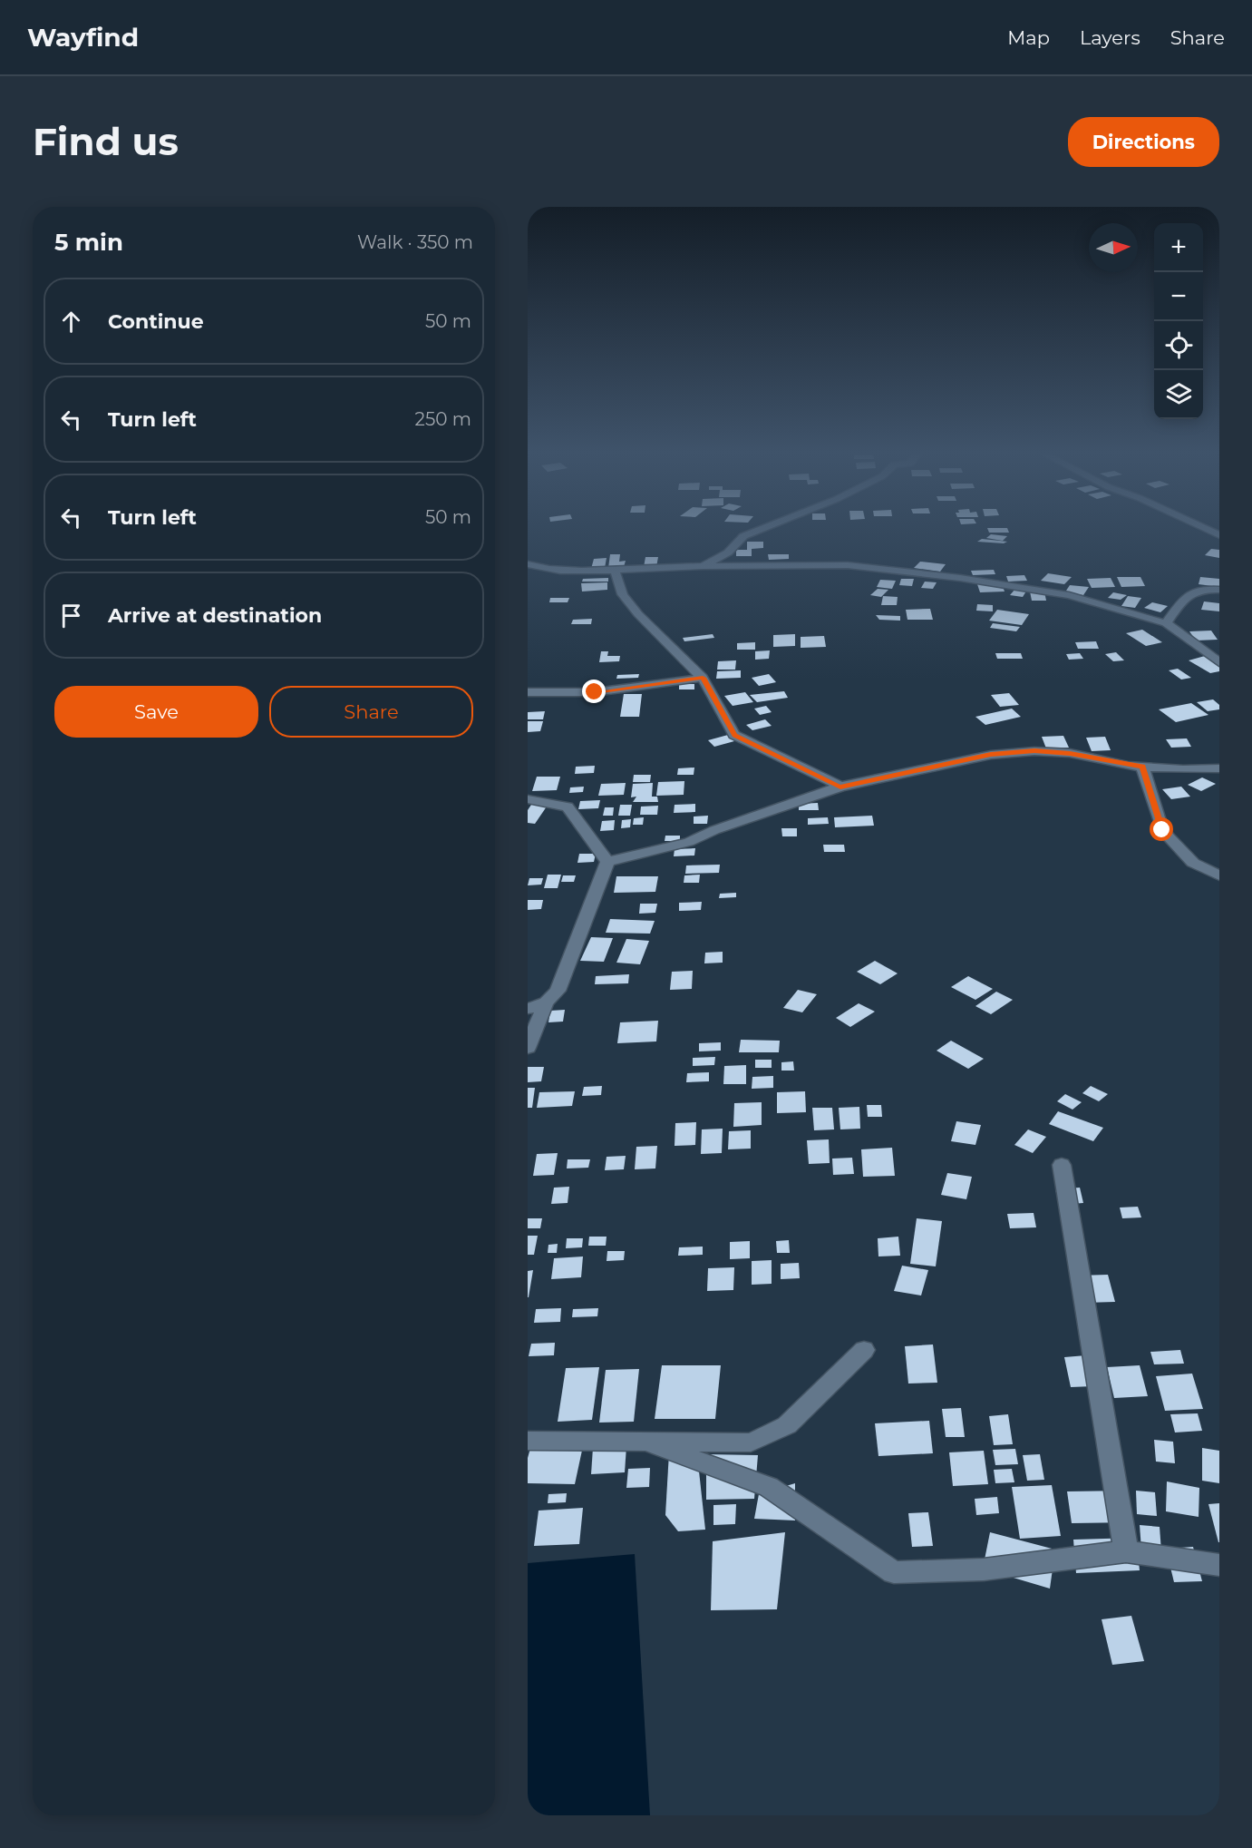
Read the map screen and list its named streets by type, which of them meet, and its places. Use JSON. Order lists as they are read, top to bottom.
{
  "north": "right",
  "page": {
    "header": "Wayfind",
    "nav": ["Map", "Layers", "Share"],
    "buttons": [
      "Directions",
      ["Save", "Share"]
    ],
    "title": "Find us",
    "heading": ["5 min", "Walk · 350 m"],
    "map_buttons": ["+", "−"],
    "list": [
      ["Continue", "50 m"],
      ["Turn left", "250 m"],
      ["Turn left", "50 m"],
      "Arrive at destination"
    ]
  }
}
